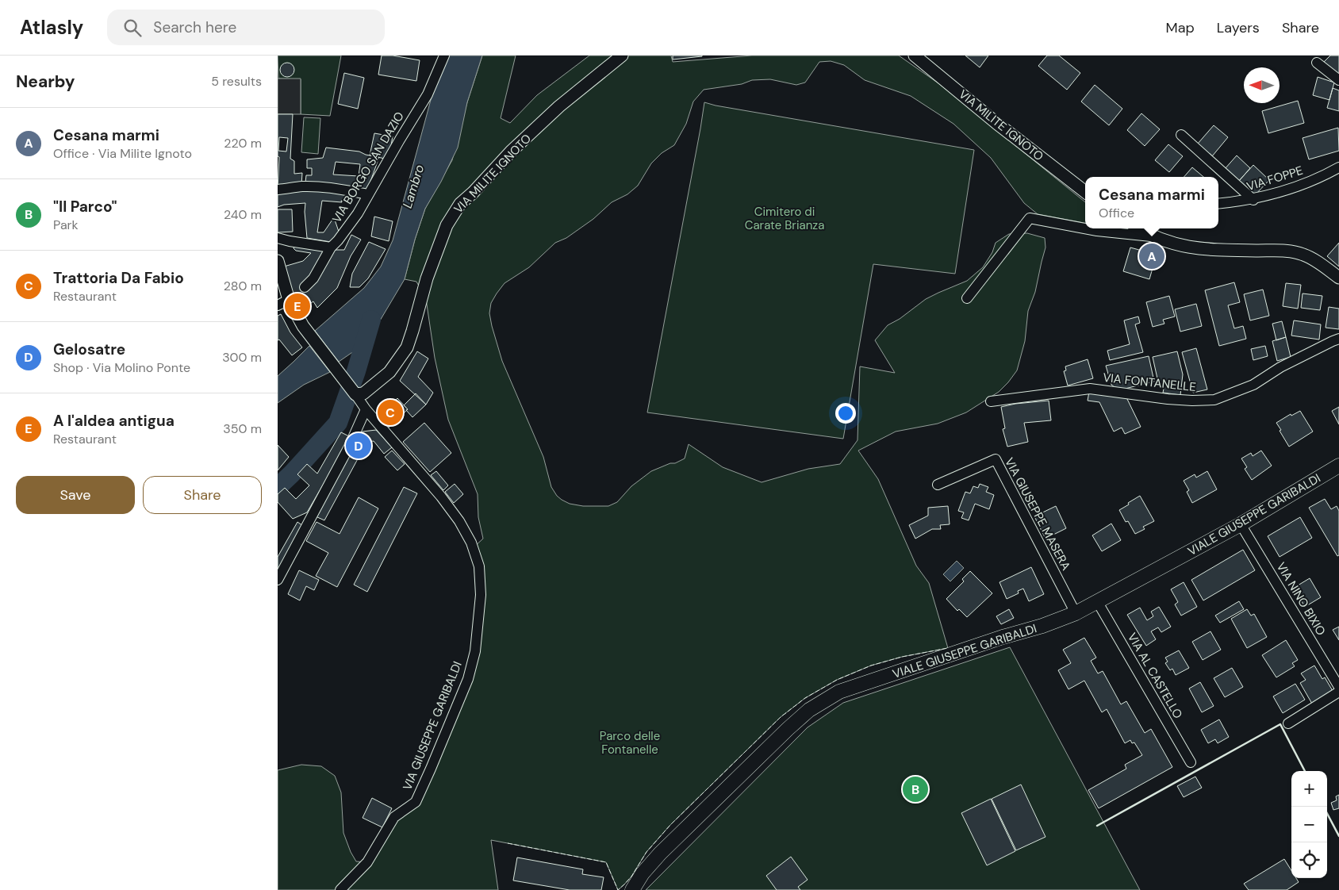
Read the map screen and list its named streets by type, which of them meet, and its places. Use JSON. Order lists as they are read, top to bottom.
{
  "streets": {
    "main road": ["VIALE GIUSEPPE GARIBALDI"],
    "street": [
      "VIA MILITE IGNOTO",
      "VIA BORGO SAN DAZIO",
      "VIA FOPPE",
      "VIA FONTANELLE",
      "VIA GIUSEPPE MASERA",
      "VIA NINO BIXIO",
      "VIA AL CASTELLO",
      "VIA GIUSEPPE GARIBALDI"
    ]
  },
  "crossings": [
    ["VIA MILITE IGNOTO", "VIA GIUSEPPE GARIBALDI"],
    ["VIA GIUSEPPE MASERA", "VIALE GIUSEPPE GARIBALDI"],
    ["VIALE GIUSEPPE GARIBALDI", "VIA NINO BIXIO"],
    ["VIALE GIUSEPPE GARIBALDI", "VIA AL CASTELLO"]
  ],
  "water": ["Lambro"],
  "parks": ["Cimitero di Carate Brianza", "Parco delle Fontanelle"],
  "north": "left",
  "page": {
    "header": "Atlasly",
    "search": "Search here",
    "nav": ["Map", "Layers", "Share"],
    "heading": ["Nearby", "5 results"],
    "list": [
      {
        "mark": "A",
        "name": "Cesana marmi",
        "note": "Office · Via Milite Ignoto",
        "value": "220 m"
      },
      {
        "mark": "B",
        "name": "\"Il Parco\"",
        "note": "Park",
        "value": "240 m"
      },
      {
        "mark": "C",
        "name": "Trattoria Da Fabio",
        "note": "Restaurant",
        "value": "280 m"
      },
      {
        "mark": "D",
        "name": "Gelosatre",
        "note": "Shop · Via Molino Ponte",
        "value": "300 m"
      },
      {
        "mark": "E",
        "name": "A l'aldea antigua",
        "note": "Restaurant",
        "value": "350 m"
      }
    ],
    "popup": ["Cesana marmi", "Office"],
    "pins": [
      "A",
      "E",
      "C",
      "D",
      "B"
    ],
    "buttons": ["Save", "Share"],
    "map_buttons": ["+", "−"]
  }
}
